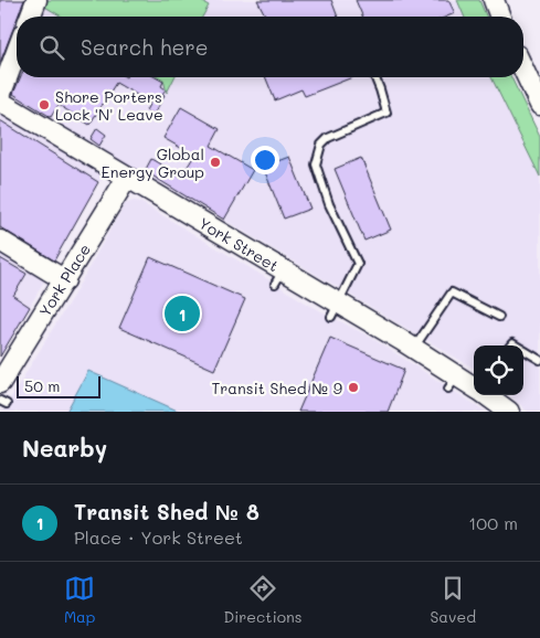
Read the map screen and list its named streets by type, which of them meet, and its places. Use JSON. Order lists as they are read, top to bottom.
{
  "streets": {
    "street": ["York Street", "York Place"]
  },
  "crossings": [
    ["York Street", "York Place"]
  ],
  "places": ["Shore Porters Lock 'N' Leave", "Global Energy Group", "Transit Shed № 9"],
  "scale_bar": "50 m",
  "page": {
    "search": "Search here",
    "pins": "1",
    "scale": "50 m",
    "heading": "Nearby",
    "list": [
      {
        "mark": "1",
        "name": "Transit Shed № 8",
        "note": "Place · York Street",
        "value": "100 m"
      }
    ],
    "nav": ["Map", "Directions", "Saved"]
  }
}
